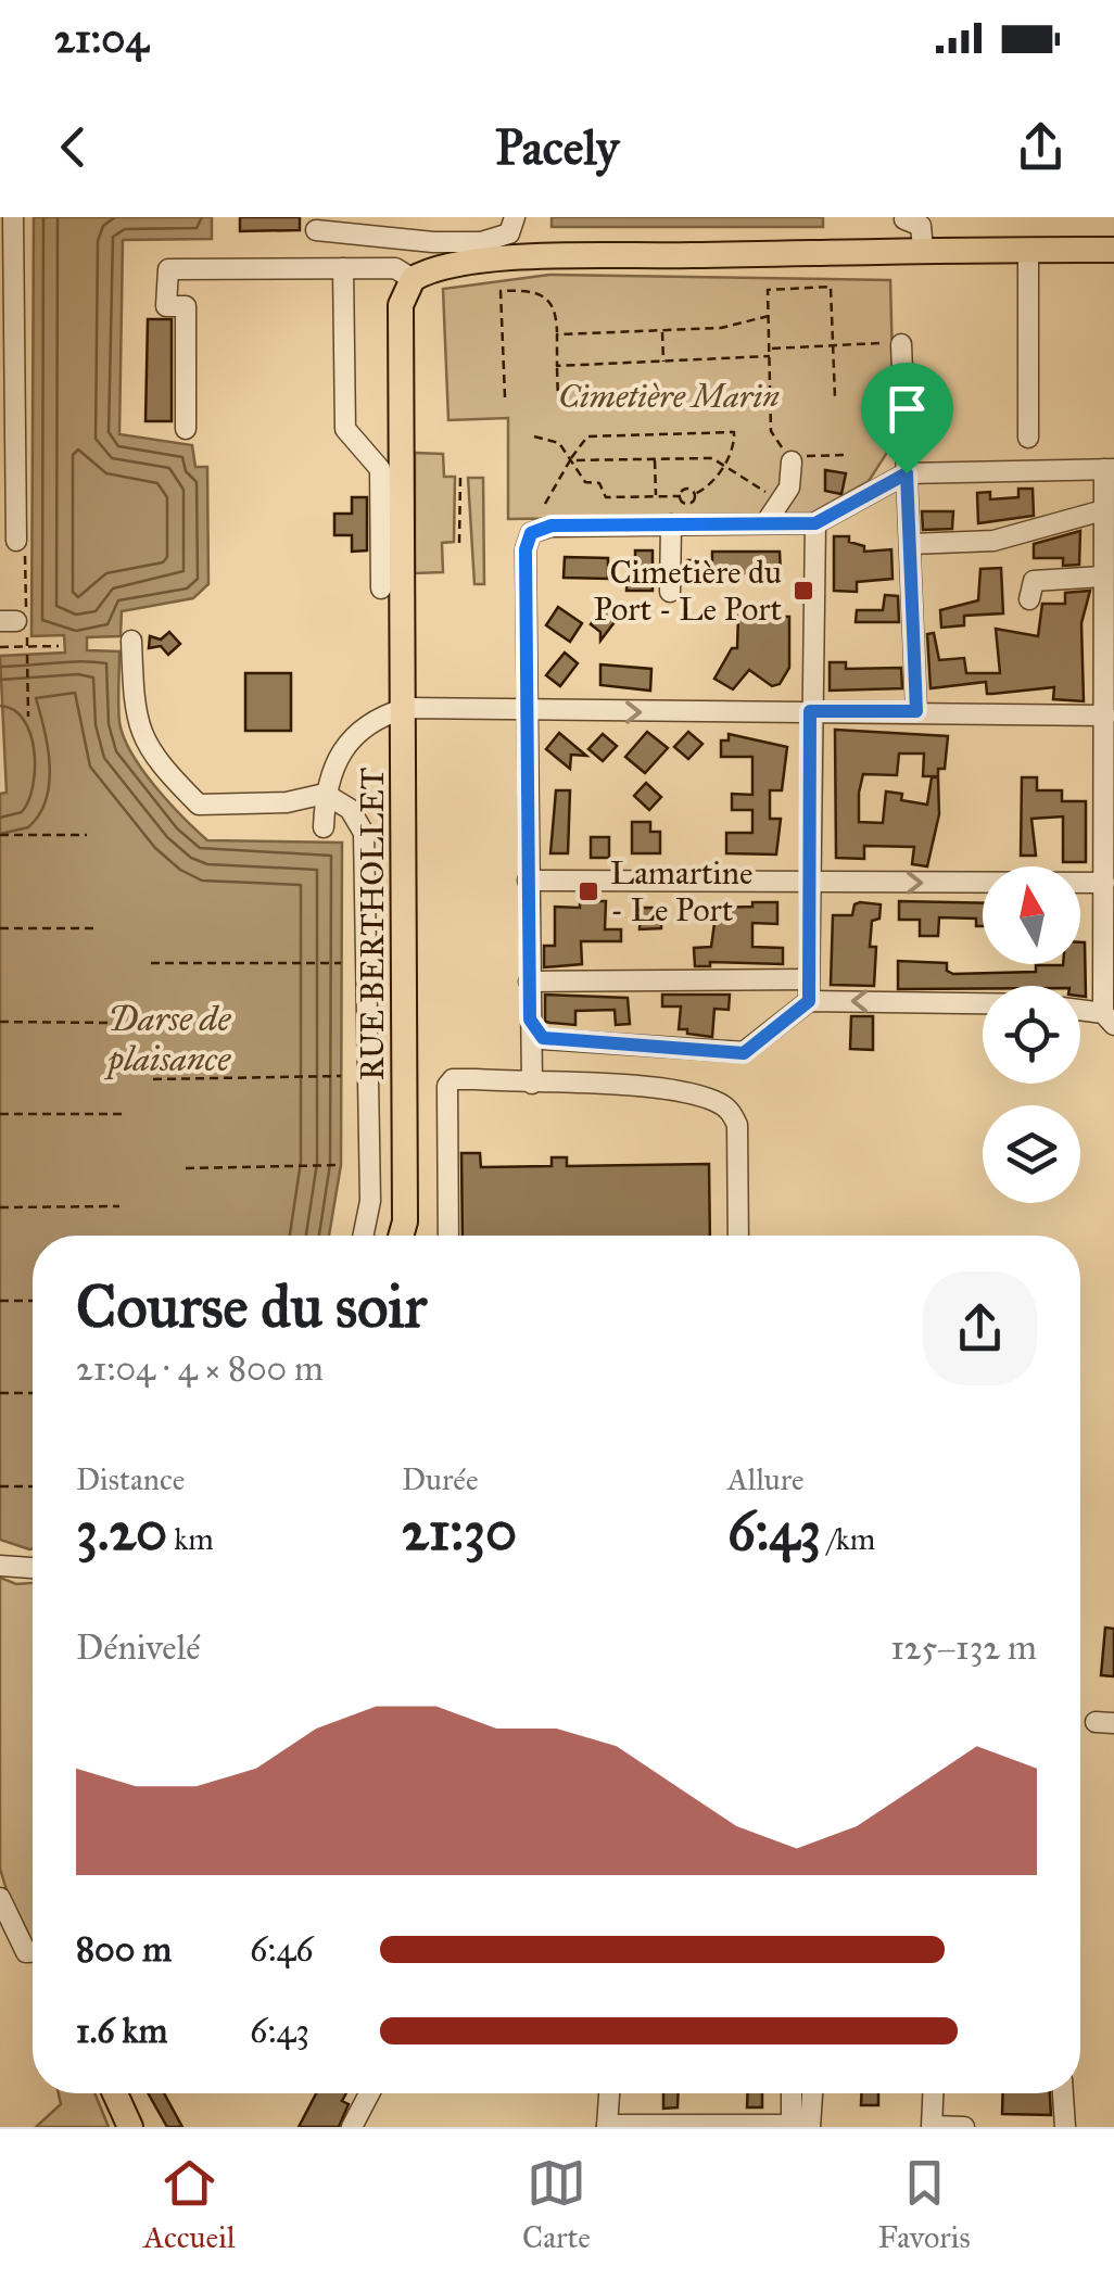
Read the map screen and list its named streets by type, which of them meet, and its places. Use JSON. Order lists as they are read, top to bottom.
{
  "streets": {
    "main road": ["RUE BERTHOLLET"]
  },
  "water": ["Darse de plaisance"],
  "parks": ["Cimetière Marin"],
  "places": {
    "transit": ["Cimetière du Port - Le Port", "Lamartine - Le Port"]
  },
  "north": "top",
  "page": {
    "status": "21:04",
    "header": "Pacely",
    "heading": ["Course du soir", "21:04 · 4 × 800 m"],
    "stats": [
      ["Distance", "3.20 km"],
      ["Durée", "21:30"],
      ["Allure", "6:43 /km"]
    ],
    "chart": ["Dénivelé", "125–132 m"],
    "list": [
      {
        "name": "800 m",
        "note": "6:46"
      },
      {
        "name": "1.6 km",
        "note": "6:43"
      }
    ],
    "tabs": ["Accueil", "Carte", "Favoris"]
  }
}
